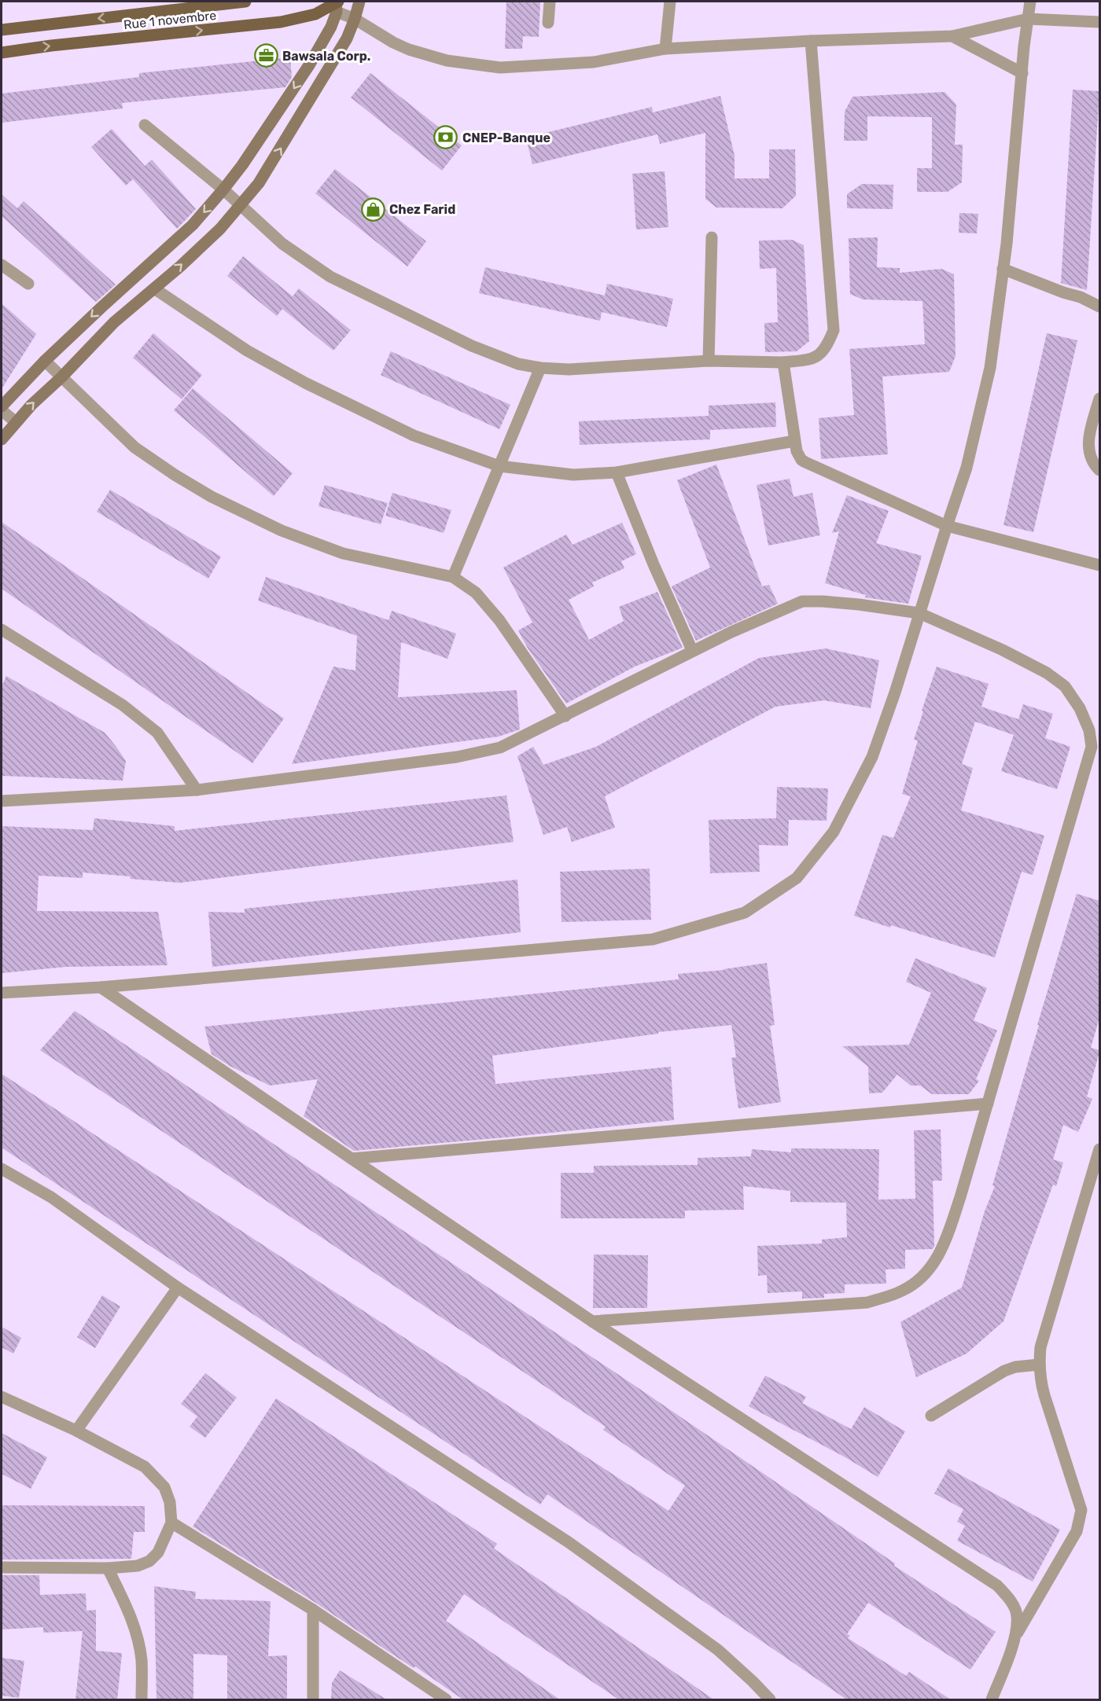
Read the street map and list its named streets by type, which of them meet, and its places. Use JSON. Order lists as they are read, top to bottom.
{
  "streets": {
    "main road": ["Rue 1 novembre"]
  },
  "places": {
    "office": ["Bawsala Corp."],
    "bank": ["CNEP-Banque"],
    "shop": ["Chez Farid"]
  }
}
